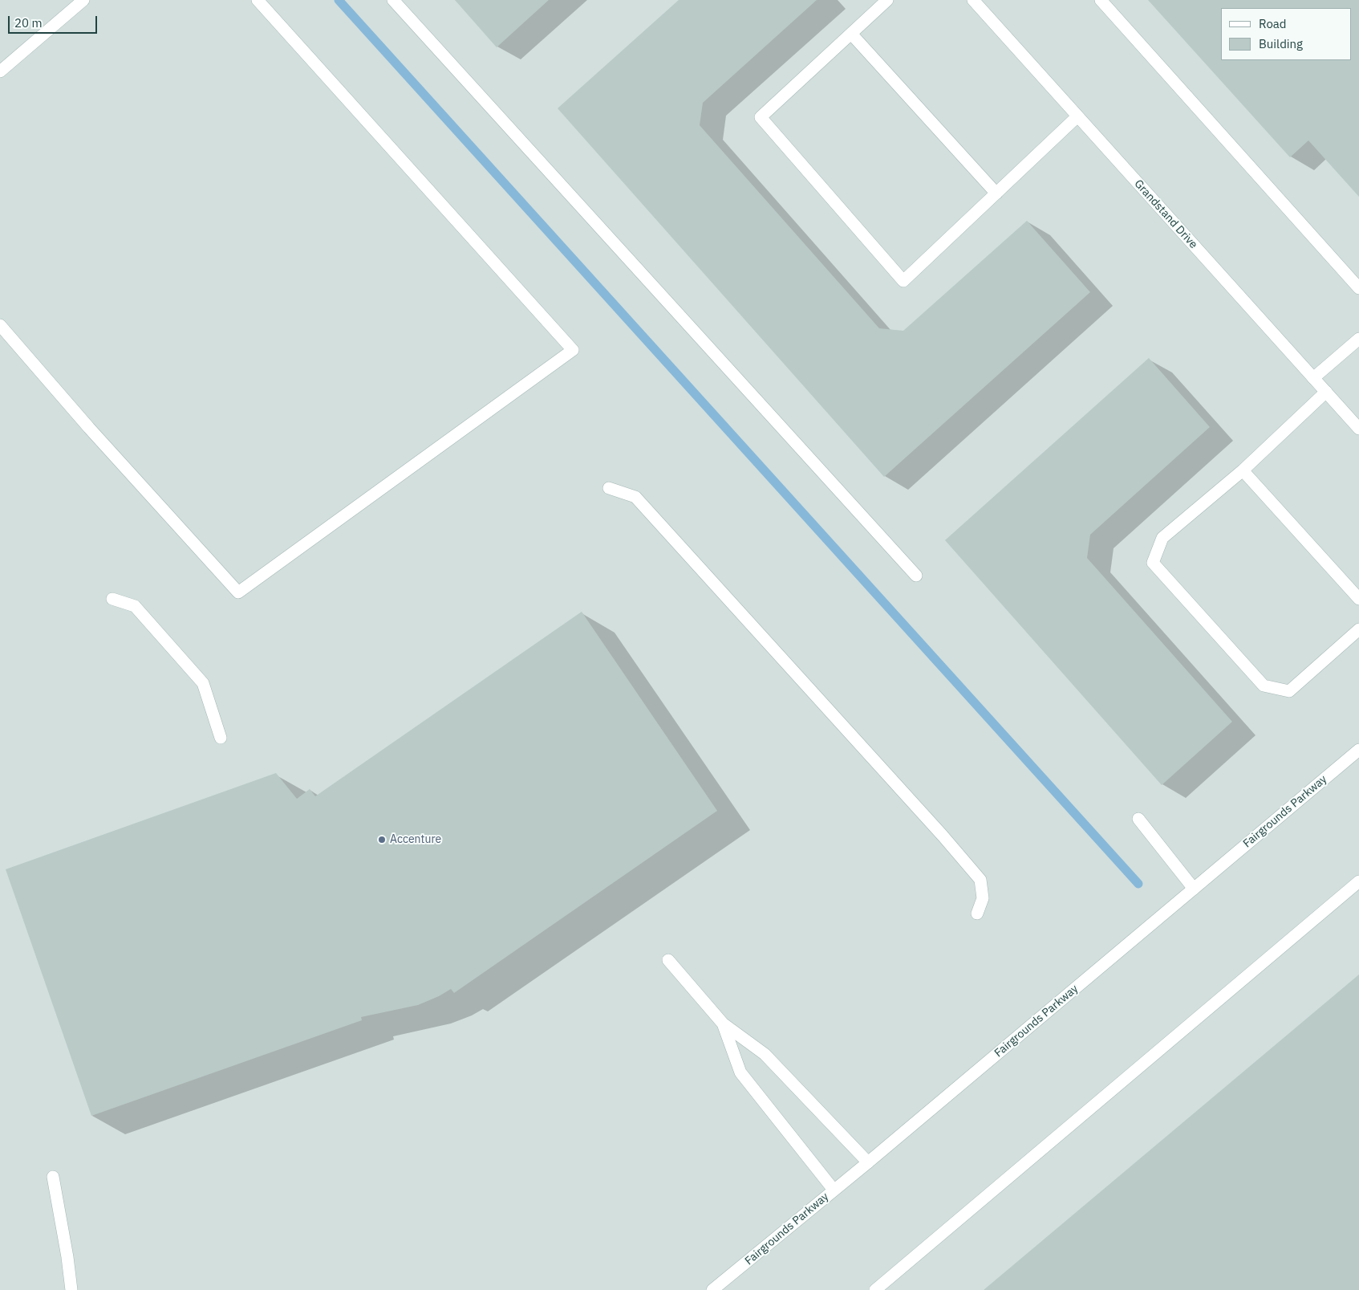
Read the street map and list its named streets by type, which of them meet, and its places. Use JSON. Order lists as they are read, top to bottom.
{
  "streets": {
    "street": ["Grandstand Drive", "Fairgrounds Parkway"]
  },
  "places": ["Accenture"],
  "legend": ["Road", "Building"],
  "scale_bar": "20 m"
}
